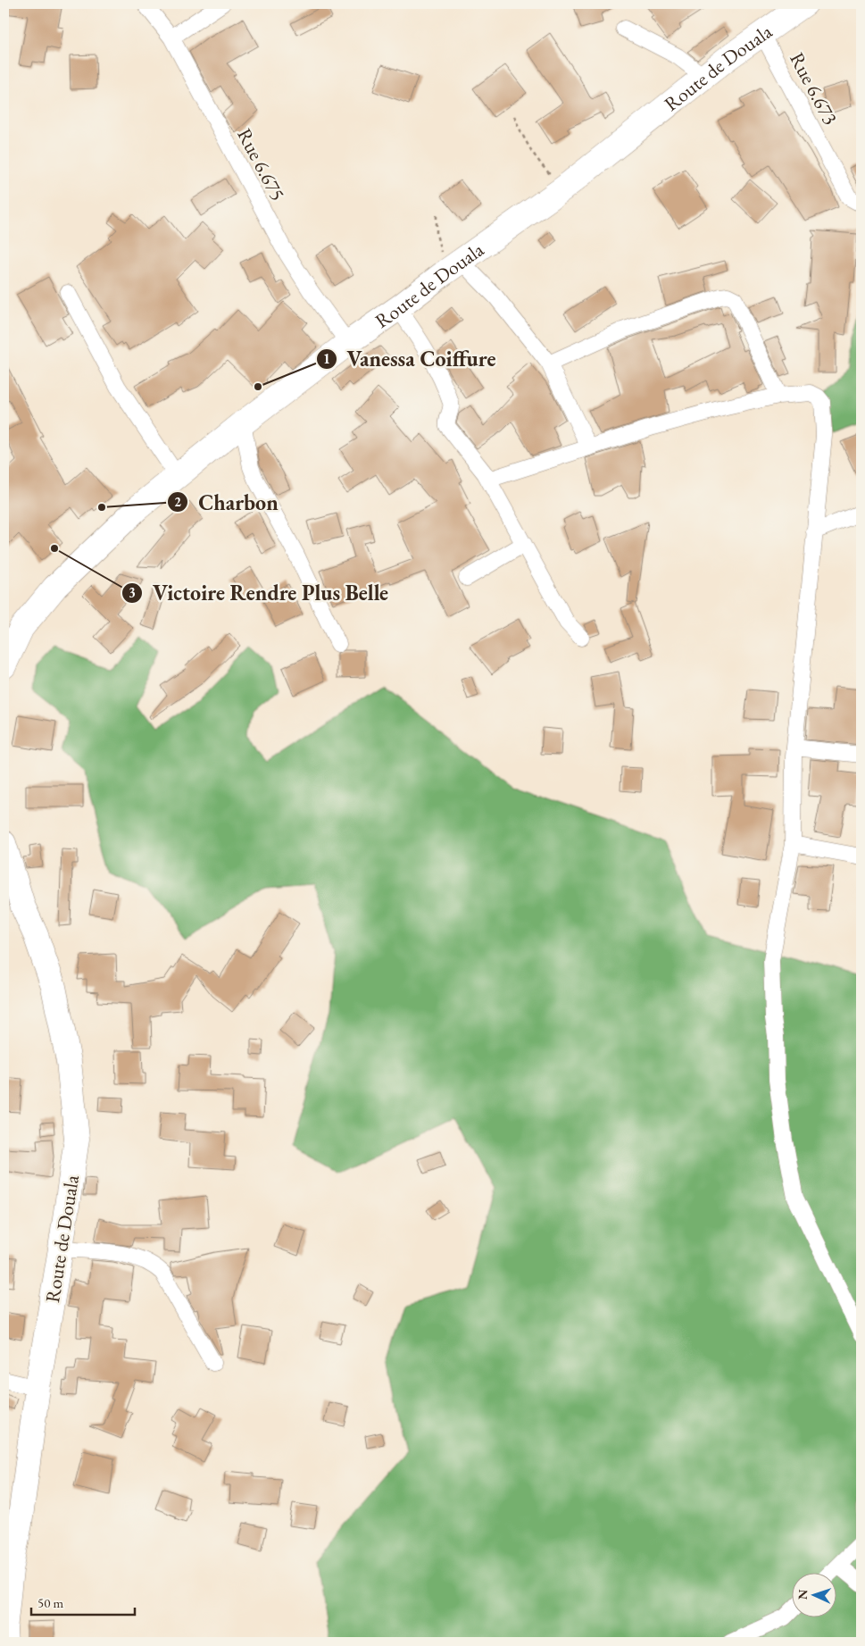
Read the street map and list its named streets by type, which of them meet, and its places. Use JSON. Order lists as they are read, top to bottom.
{
  "streets": {
    "highway": ["Route de Douala"],
    "street": ["Rue 6.673", "Rue 6.675"]
  },
  "crossings": [
    ["Route de Douala", "Rue 6.673"],
    ["Route de Douala", "Rue 6.675"]
  ],
  "places": ["Vanessa Coiffure", "Charbon", "Victoire Rendre Plus Belle"],
  "scale_bar": "50 m",
  "north": "left"
}
